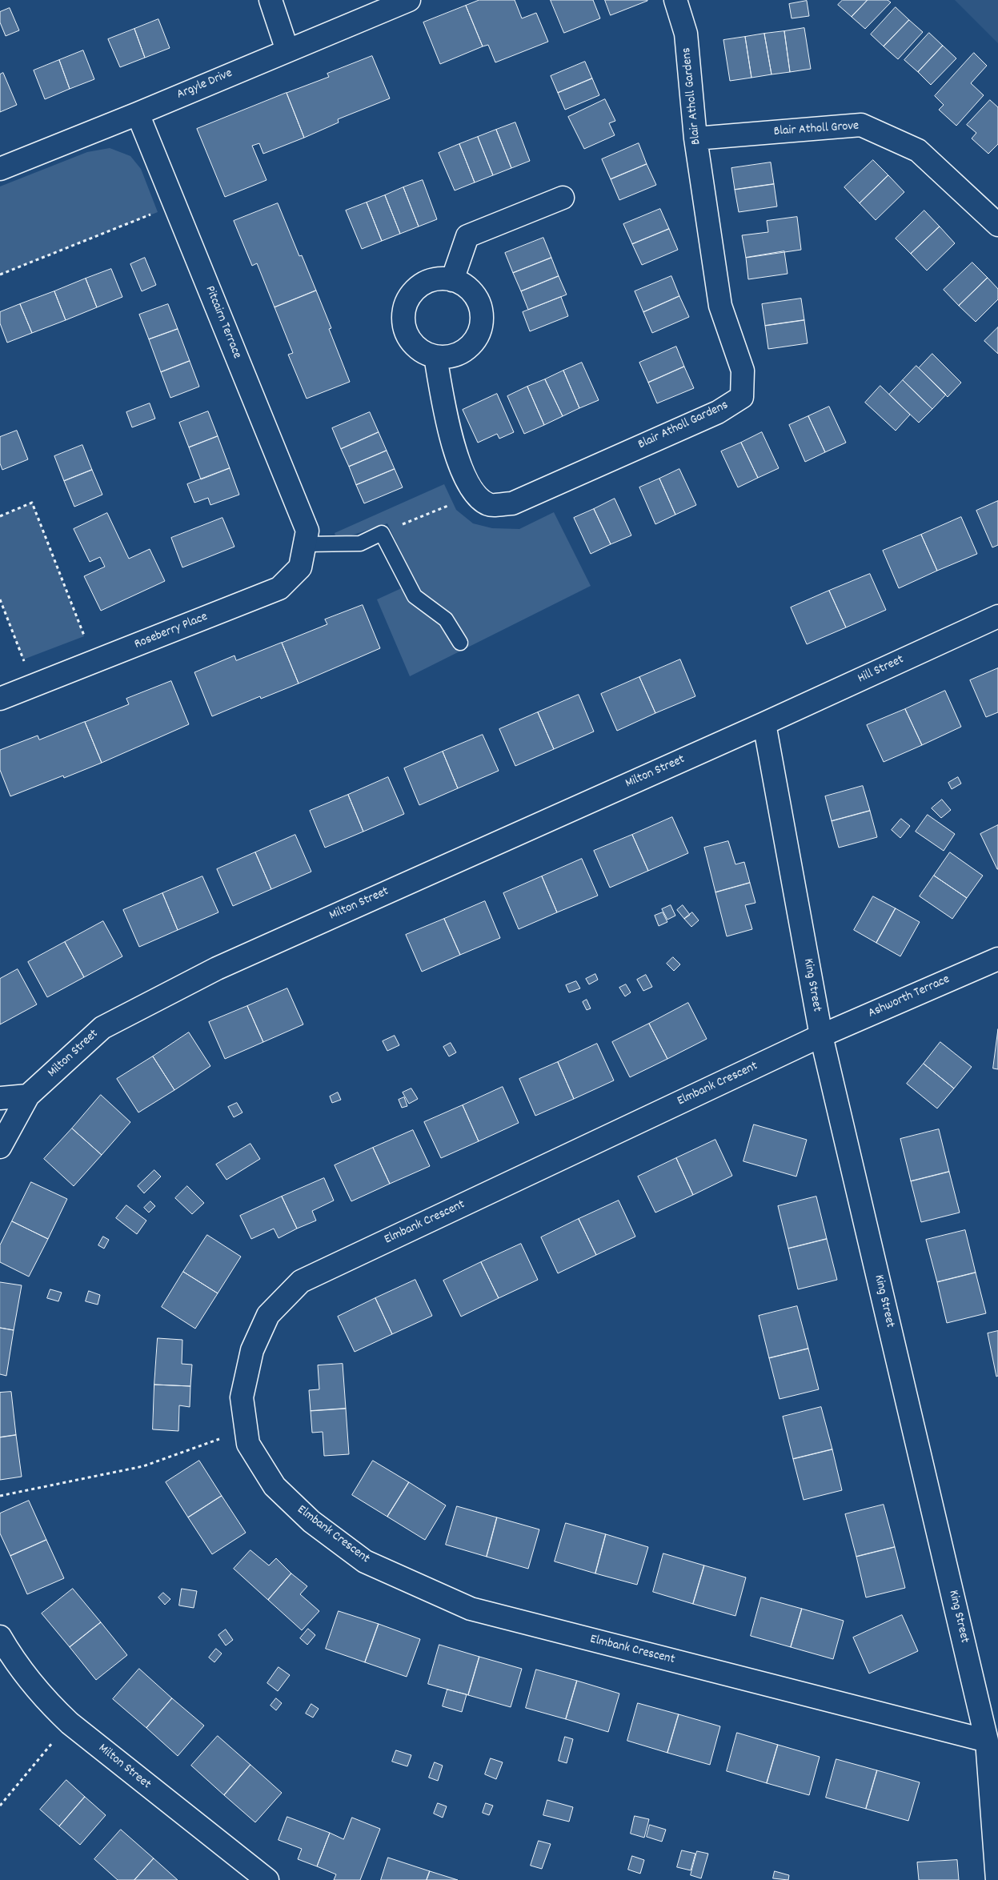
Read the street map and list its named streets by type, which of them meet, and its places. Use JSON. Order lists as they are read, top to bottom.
{
  "streets": {
    "street": [
      "Argyle Drive",
      "Blair Atholl Gardens",
      "Blair Atholl Grove",
      "Pitcairn Terrace",
      "Roseberry Place",
      "Hill Street",
      "Milton Street",
      "King Street",
      "Ashworth Terrace",
      "Elmbank Crescent"
    ]
  },
  "crossings": [
    ["Argyle Drive", "Pitcairn Terrace"],
    ["Blair Atholl Gardens", "Blair Atholl Grove"],
    ["Pitcairn Terrace", "Roseberry Place"],
    ["Hill Street", "Milton Street"],
    ["Hill Street", "King Street"],
    ["Milton Street", "King Street"],
    ["King Street", "Ashworth Terrace"],
    ["King Street", "Elmbank Crescent"],
    ["Ashworth Terrace", "Elmbank Crescent"]
  ]
}
